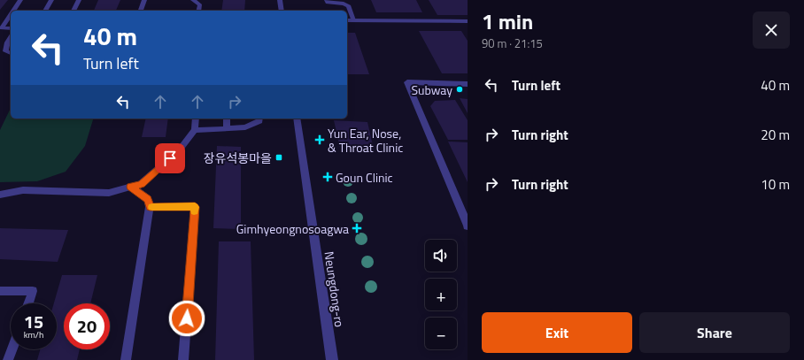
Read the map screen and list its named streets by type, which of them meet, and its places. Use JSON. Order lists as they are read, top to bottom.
{
  "streets": {
    "street": ["Neungdong-ro"]
  },
  "places": {
    "other": ["Subway"],
    "health": ["Yun Ear, Nose, & Throat Clinic", "Goun Clinic", "Gimhyeongnosoagwa"],
    "transit": ["장유석봉마을"]
  },
  "page": {
    "heading": ["1 min", "90 m · 21:15"],
    "turn": ["40 m", "Turn left"],
    "list": [
      {
        "name": "Turn left",
        "value": "40 m"
      },
      {
        "name": "Turn right",
        "value": "20 m"
      },
      {
        "name": "Turn right",
        "value": "10 m"
      }
    ],
    "map_buttons": ["+", "−"],
    "speed": "15 km/h",
    "limit": "20",
    "buttons": ["Exit", "Share"]
  }
}
